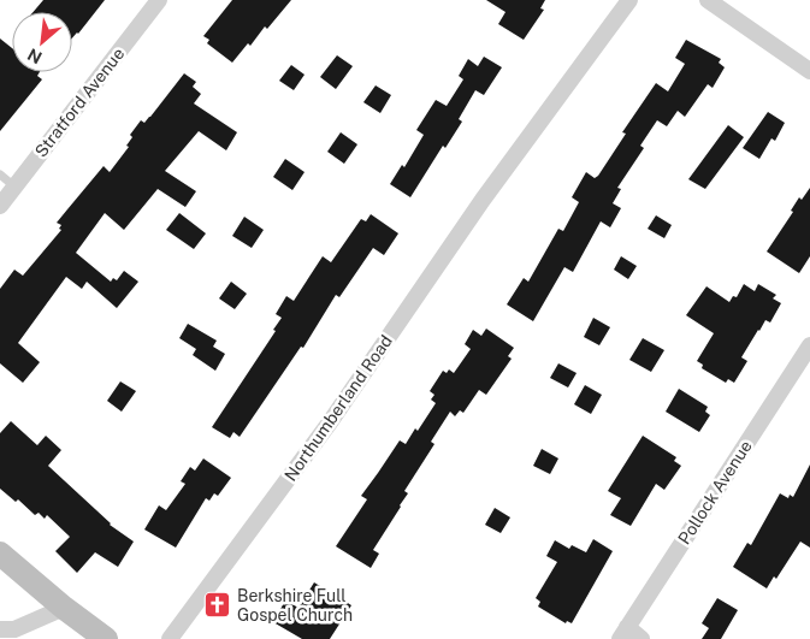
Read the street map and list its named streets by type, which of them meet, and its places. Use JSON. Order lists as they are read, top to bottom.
{
  "streets": {
    "street": ["Stratford Avenue", "Northumberland Road", "Pollock Avenue"]
  },
  "places": {
    "church": ["Berkshire Full Gospel Church"]
  },
  "north": "bottom left"
}
